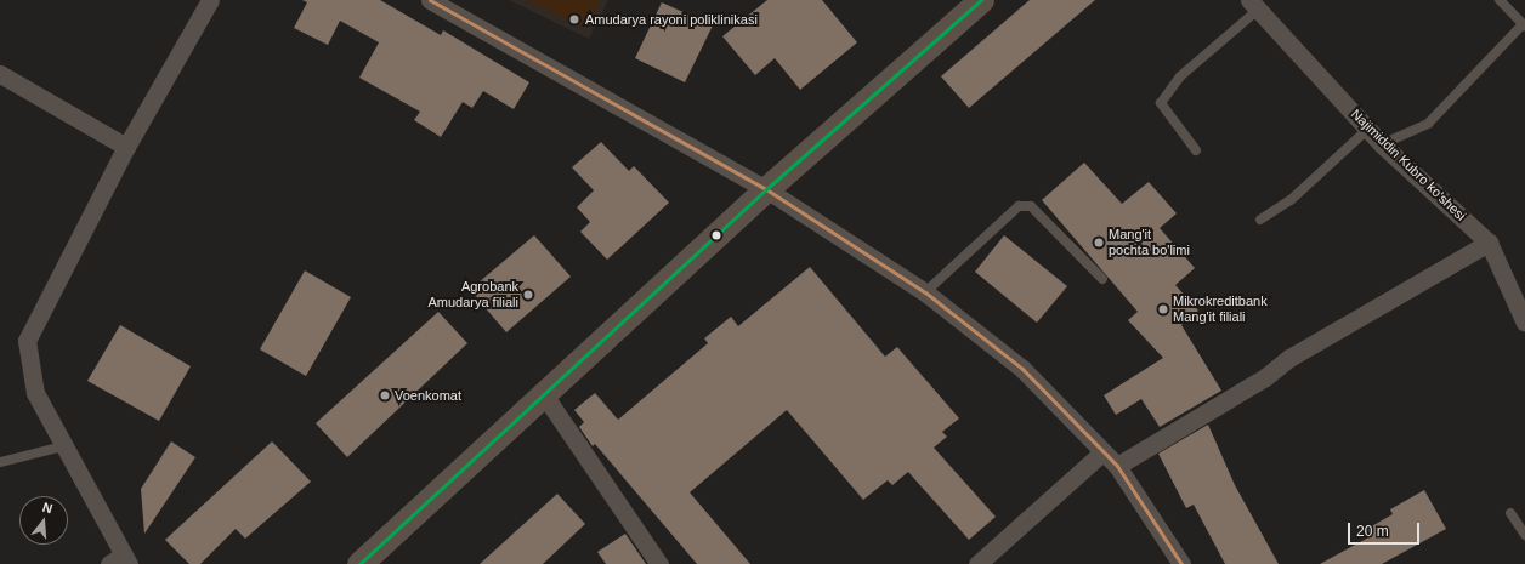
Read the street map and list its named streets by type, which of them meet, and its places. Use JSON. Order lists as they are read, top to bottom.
{
  "streets": {
    "street": ["Najimiddin Kubro ko'shesi"]
  },
  "places": [
    "Amudarya rayoni poliklinikasi",
    "Mang'it pochta bo'limi",
    "Agrobank Amudarya filiali",
    "Mikrokreditbank Mang'it filiali",
    "Voenkomat"
  ],
  "scale_bar": "20 m",
  "north": "top"
}
